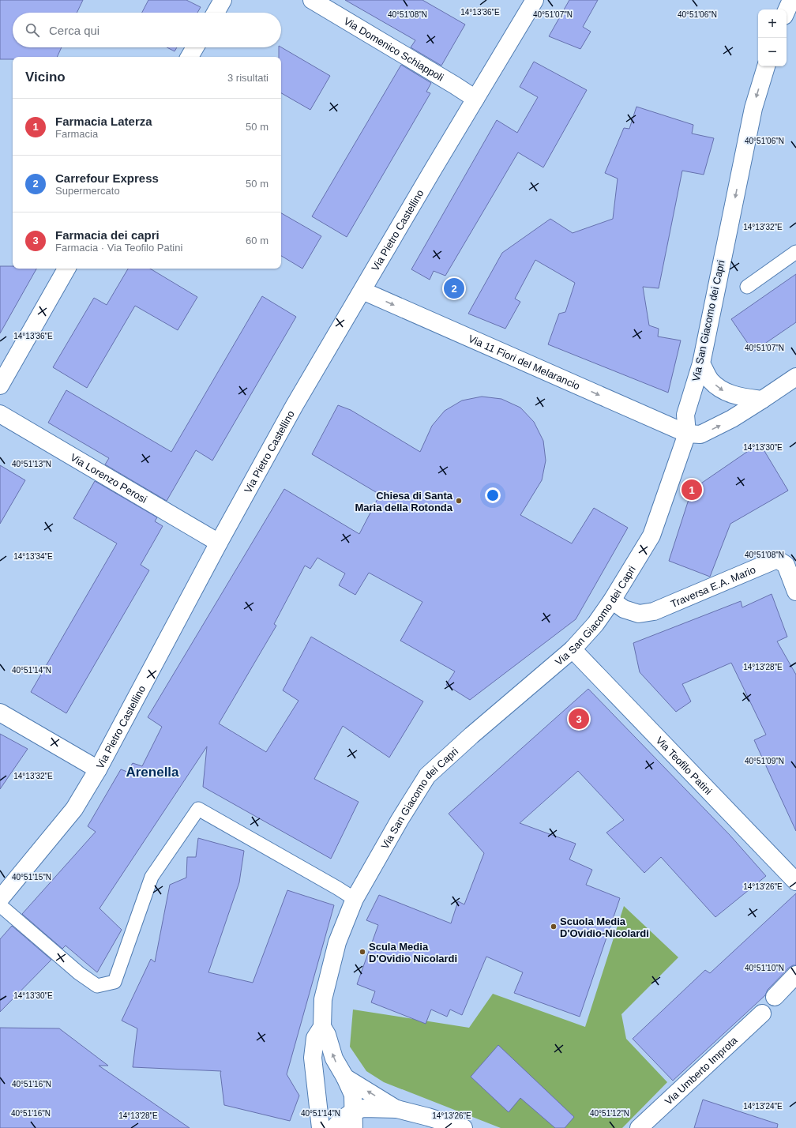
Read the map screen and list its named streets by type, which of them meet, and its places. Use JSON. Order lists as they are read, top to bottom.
{
  "streets": {
    "street": [
      "Via Domenico Schiappoli",
      "Via Pietro Castellino",
      "Via San Giacomo dei Capri",
      "Via 11 Fiori del Melarancio",
      "Via Lorenzo Perosi",
      "Traversa E.A. Mario",
      "Via Teofilo Patini",
      "Via Umberto Improta"
    ]
  },
  "crossings": [
    ["Via Domenico Schiappoli", "Via Pietro Castellino"],
    ["Via Pietro Castellino", "Via 11 Fiori del Melarancio"],
    ["Via Pietro Castellino", "Via Lorenzo Perosi"],
    ["Via San Giacomo dei Capri", "Via 11 Fiori del Melarancio"],
    ["Via San Giacomo dei Capri", "Traversa E.A. Mario"],
    ["Via San Giacomo dei Capri", "Via Teofilo Patini"]
  ],
  "one_way": ["Via 11 Fiori del Melarancio"],
  "districts": ["Arenella"],
  "places": ["Chiesa di Santa Maria della Rotonda", "Scuola Media D'Ovidio-Nicolardi", "Scula Media D'Ovidio Nicolardi"],
  "page": {
    "map_buttons": ["+", "−"],
    "search": "Cerca qui",
    "heading": ["Vicino", "3 risultati"],
    "list": [
      {
        "mark": "1",
        "name": "Farmacia Laterza",
        "note": "Farmacia",
        "value": "50 m"
      },
      {
        "mark": "2",
        "name": "Carrefour Express",
        "note": "Supermercato",
        "value": "50 m"
      },
      {
        "mark": "3",
        "name": "Farmacia dei capri",
        "note": "Farmacia · Via Teofilo Patini",
        "value": "60 m"
      }
    ],
    "pins": ["2", "1", "3"]
  },
  "coordinates": [
    "14°13'36\"E",
    "40°51'08\"N",
    "40°51'07\"N",
    "40°51'06\"N",
    "14°13'32\"E",
    "14°13'30\"E",
    "40°51'13\"N",
    "14°13'34\"E",
    "14°13'28\"E",
    "40°51'14\"N",
    "40°51'09\"N",
    "40°51'15\"N",
    "14°13'26\"E",
    "40°51'10\"N",
    "40°51'16\"N",
    "14°13'24\"E",
    "40°51'12\"N"
  ]
}
